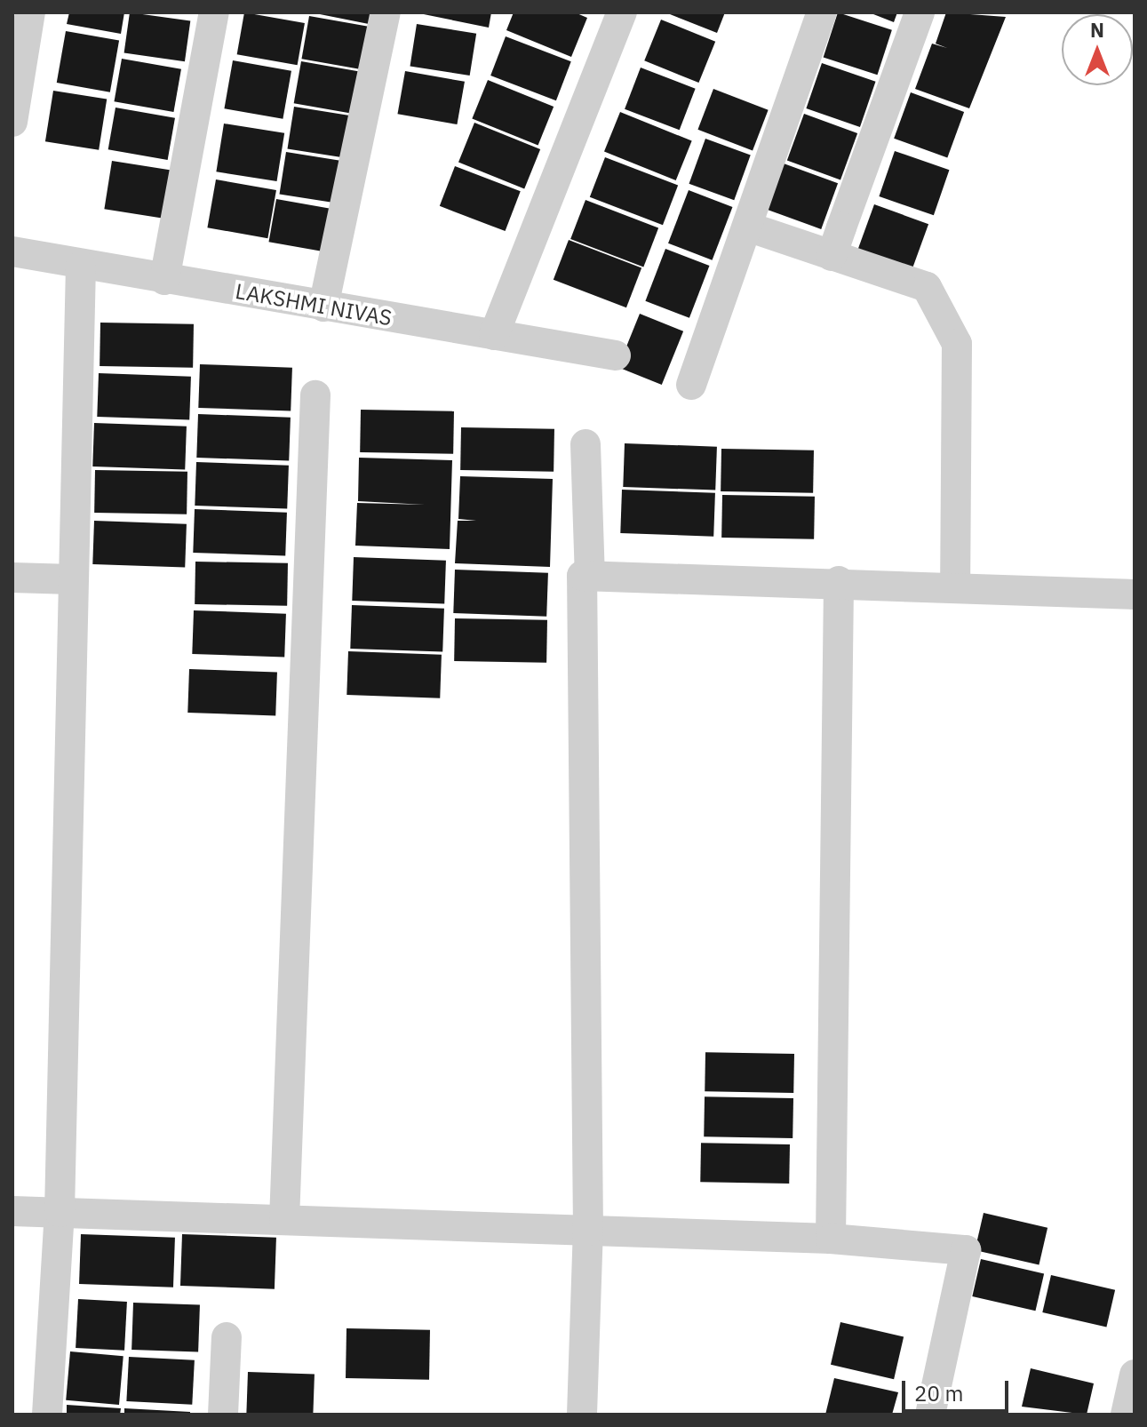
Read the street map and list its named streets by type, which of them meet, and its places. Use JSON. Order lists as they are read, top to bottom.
{
  "streets": {
    "street": ["LAKSHMI NIVAS"]
  },
  "scale_bar": "20 m",
  "north": "top"
}
